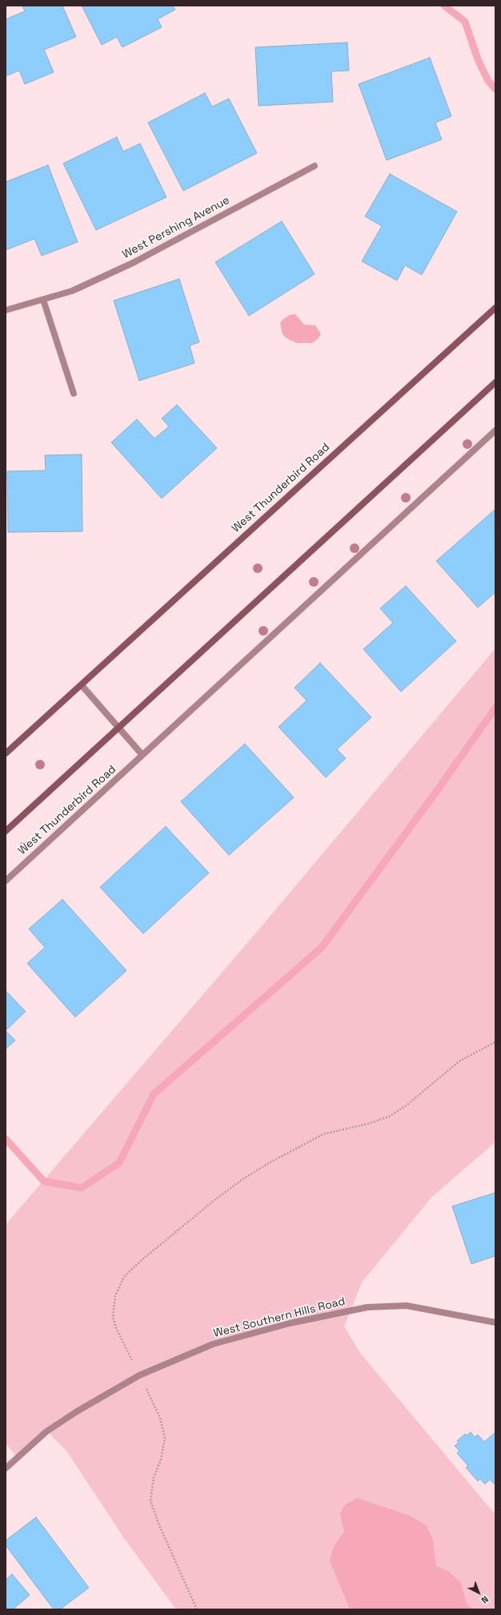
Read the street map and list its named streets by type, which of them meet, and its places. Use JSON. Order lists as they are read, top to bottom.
{
  "streets": {
    "main road": ["West Thunderbird Road"],
    "street": ["West Pershing Avenue", "West Southern Hills Road"]
  },
  "north": "bottom right"
}
